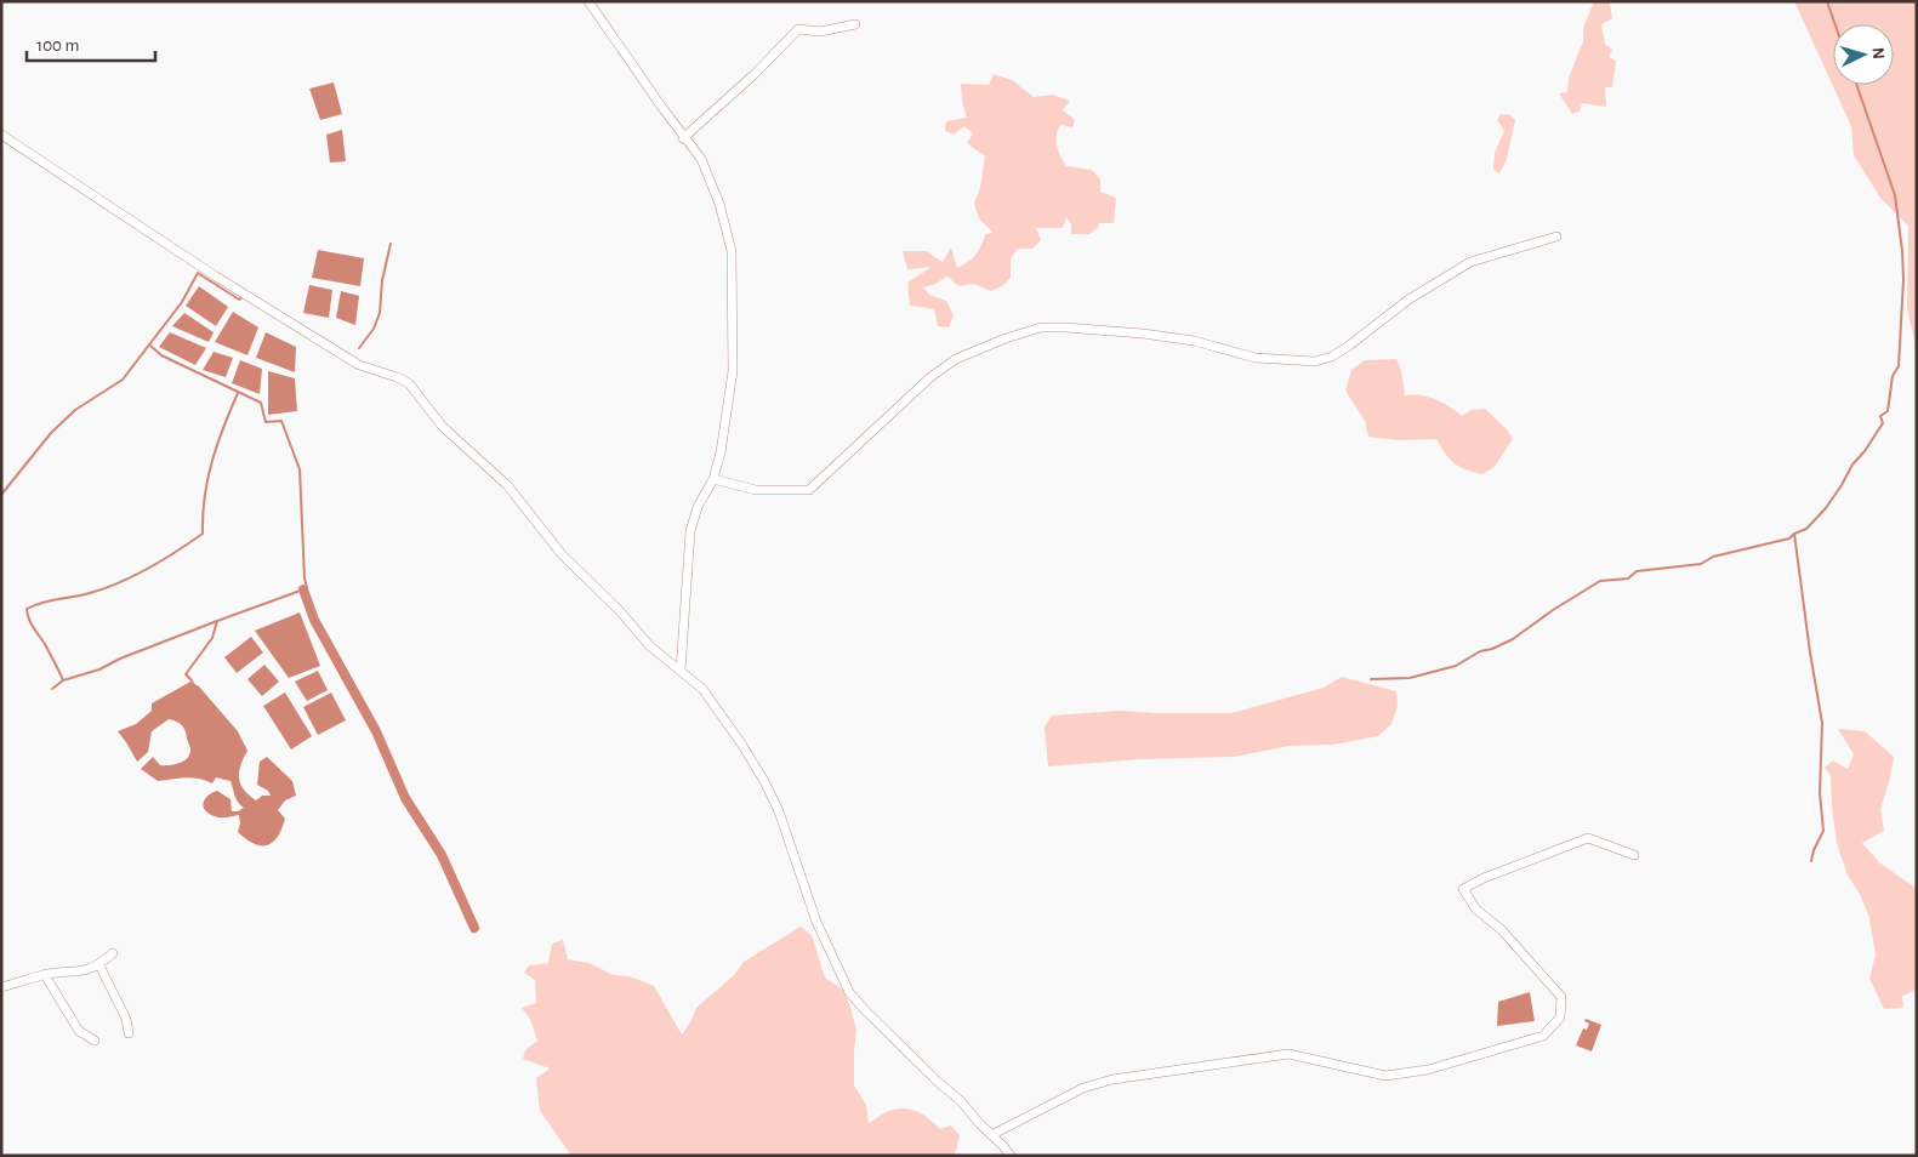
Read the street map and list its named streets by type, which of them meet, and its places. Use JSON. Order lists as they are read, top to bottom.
{
  "scale_bar": "100 m",
  "north": "right"
}
